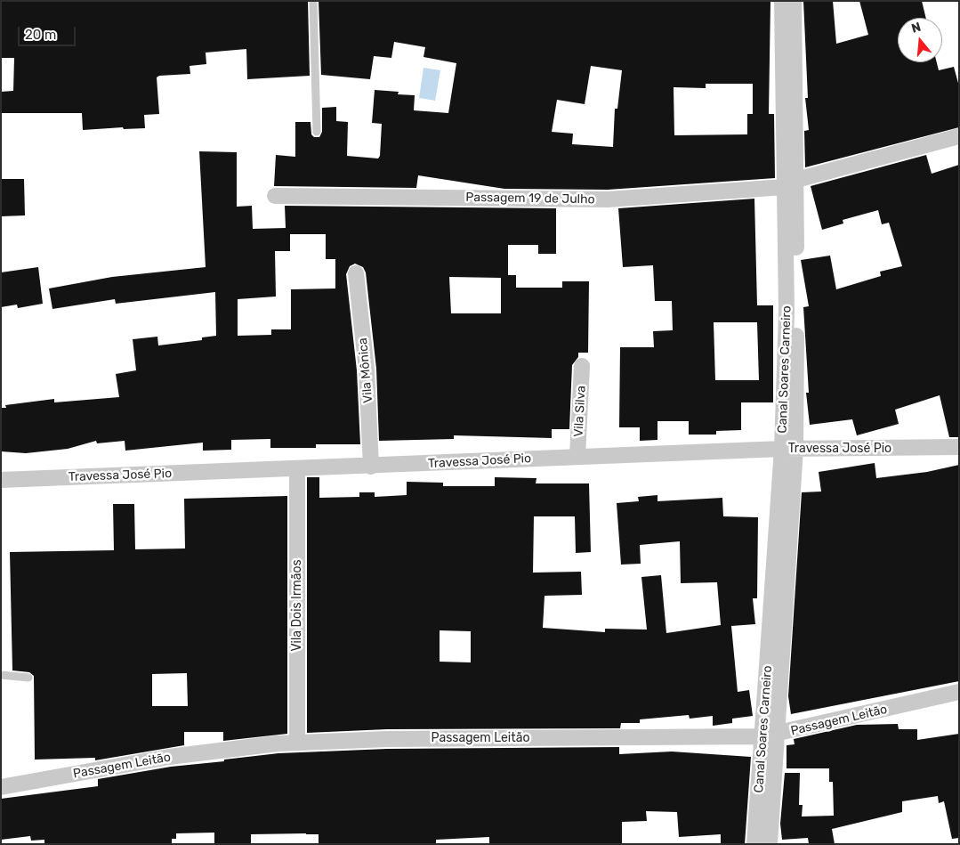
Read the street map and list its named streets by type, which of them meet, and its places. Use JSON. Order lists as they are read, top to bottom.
{
  "streets": {
    "street": [
      "Passagem 19 de Julho",
      "Canal Soares Carneiro",
      "Vila Mônica",
      "Vila Silva",
      "Travessa José Pio",
      "Vila Dois Irmãos",
      "Passagem Leitão"
    ]
  },
  "crossings": [
    ["Passagem 19 de Julho", "Canal Soares Carneiro"],
    ["Canal Soares Carneiro", "Travessa José Pio"],
    ["Canal Soares Carneiro", "Passagem Leitão"],
    ["Vila Mônica", "Travessa José Pio"],
    ["Vila Silva", "Travessa José Pio"],
    ["Travessa José Pio", "Vila Dois Irmãos"],
    ["Vila Dois Irmãos", "Passagem Leitão"]
  ],
  "scale_bar": "20 m",
  "north": "top"
}
